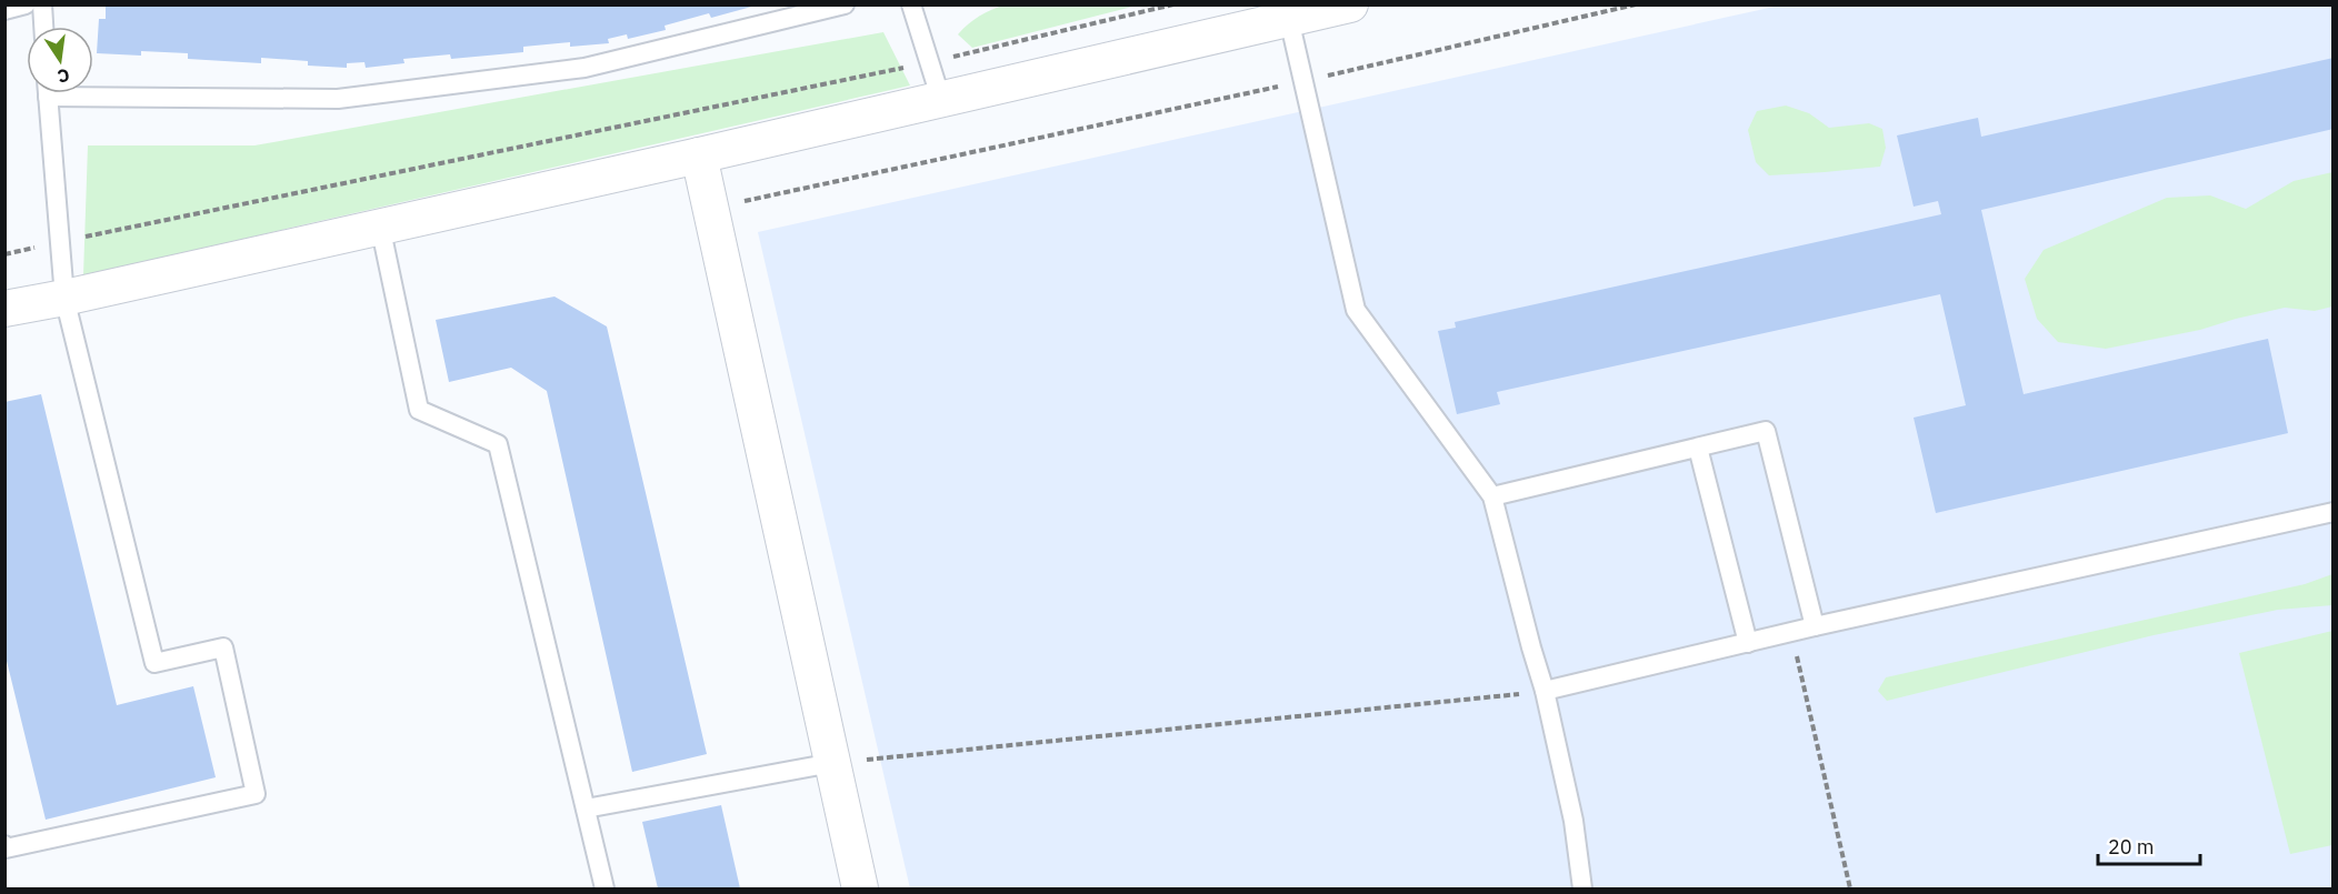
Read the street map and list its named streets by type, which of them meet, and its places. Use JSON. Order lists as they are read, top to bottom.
{
  "scale_bar": "20 m",
  "north": "bottom"
}
